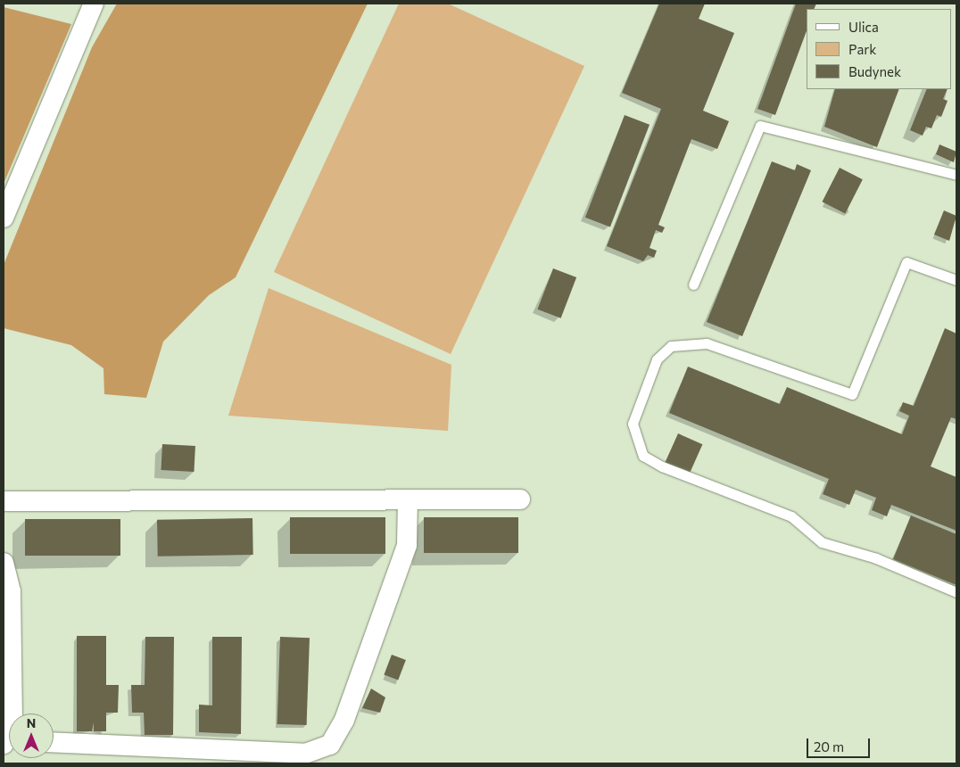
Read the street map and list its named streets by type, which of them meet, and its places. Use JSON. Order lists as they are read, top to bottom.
{
  "legend": ["Ulica", "Park", "Budynek"],
  "scale_bar": "20 m",
  "north": "top"
}
